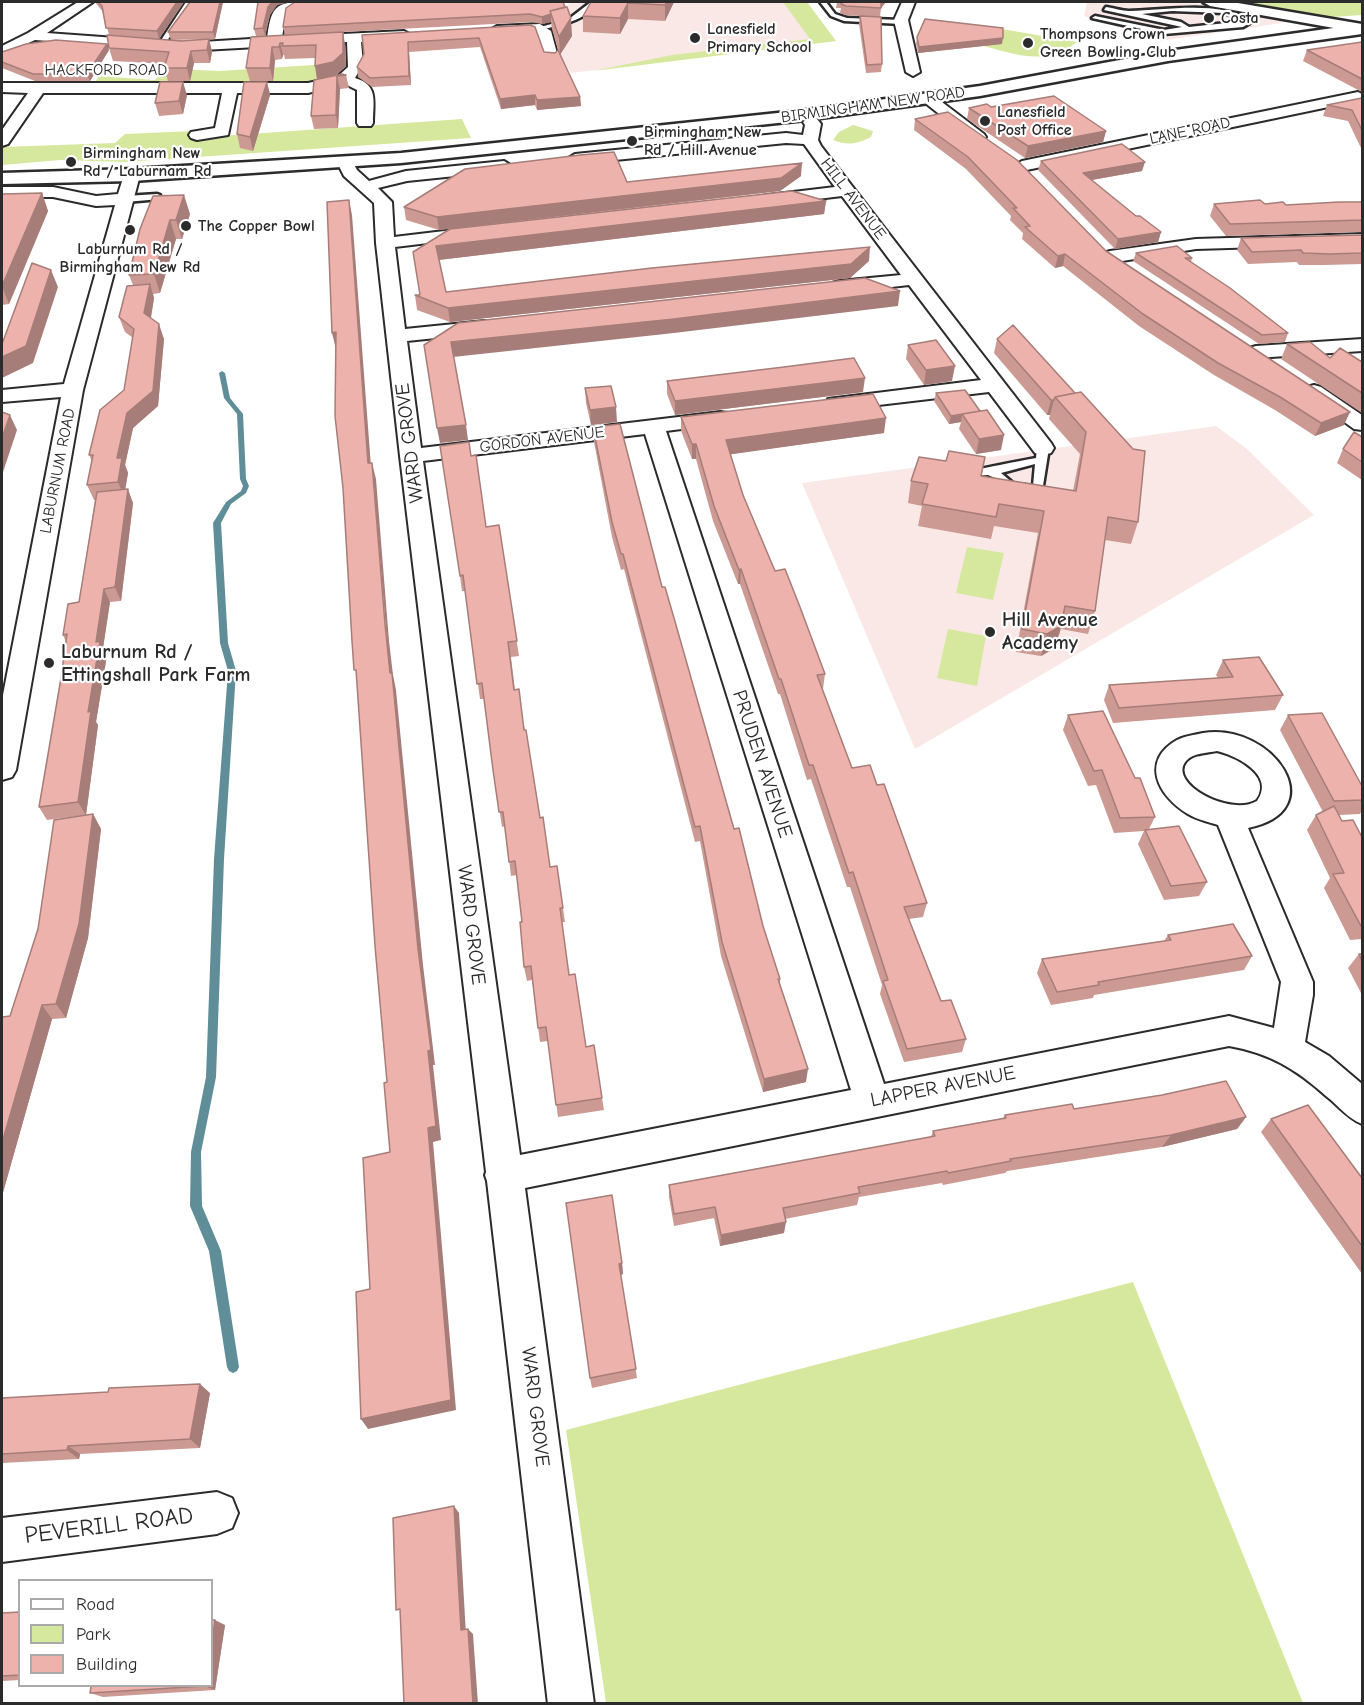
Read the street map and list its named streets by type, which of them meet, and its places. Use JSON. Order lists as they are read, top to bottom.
{
  "streets": {
    "main road": ["BIRMINGHAM NEW ROAD"],
    "street": [
      "HACKFORD ROAD",
      "LANE ROAD",
      "HILL AVENUE",
      "GORDON AVENUE",
      "WARD GROVE",
      "LABURNUM ROAD",
      "PRUDEN AVENUE",
      "LAPPER AVENUE",
      "PEVERILL ROAD"
    ]
  },
  "crossings": [
    ["BIRMINGHAM NEW ROAD", "HILL AVENUE"],
    ["BIRMINGHAM NEW ROAD", "WARD GROVE"],
    ["BIRMINGHAM NEW ROAD", "LABURNUM ROAD"],
    ["GORDON AVENUE", "WARD GROVE"],
    ["GORDON AVENUE", "PRUDEN AVENUE"],
    ["WARD GROVE", "LAPPER AVENUE"],
    ["PRUDEN AVENUE", "LAPPER AVENUE"]
  ],
  "places": [
    "Costa",
    "Lanesfield Primary School",
    "Thompsons Crown Green Bowling Club",
    "Lanesfield Post Office",
    "Birmingham New Rd / Hill Avenue",
    "Birmingham New Rd / Laburnam Rd",
    "The Copper Bowl",
    "Laburnum Rd / Birmingham New Rd",
    "Hill Avenue Academy",
    "Laburnum Rd / Ettingshall Park Farm"
  ],
  "legend": ["Road", "Park", "Building"]
}
